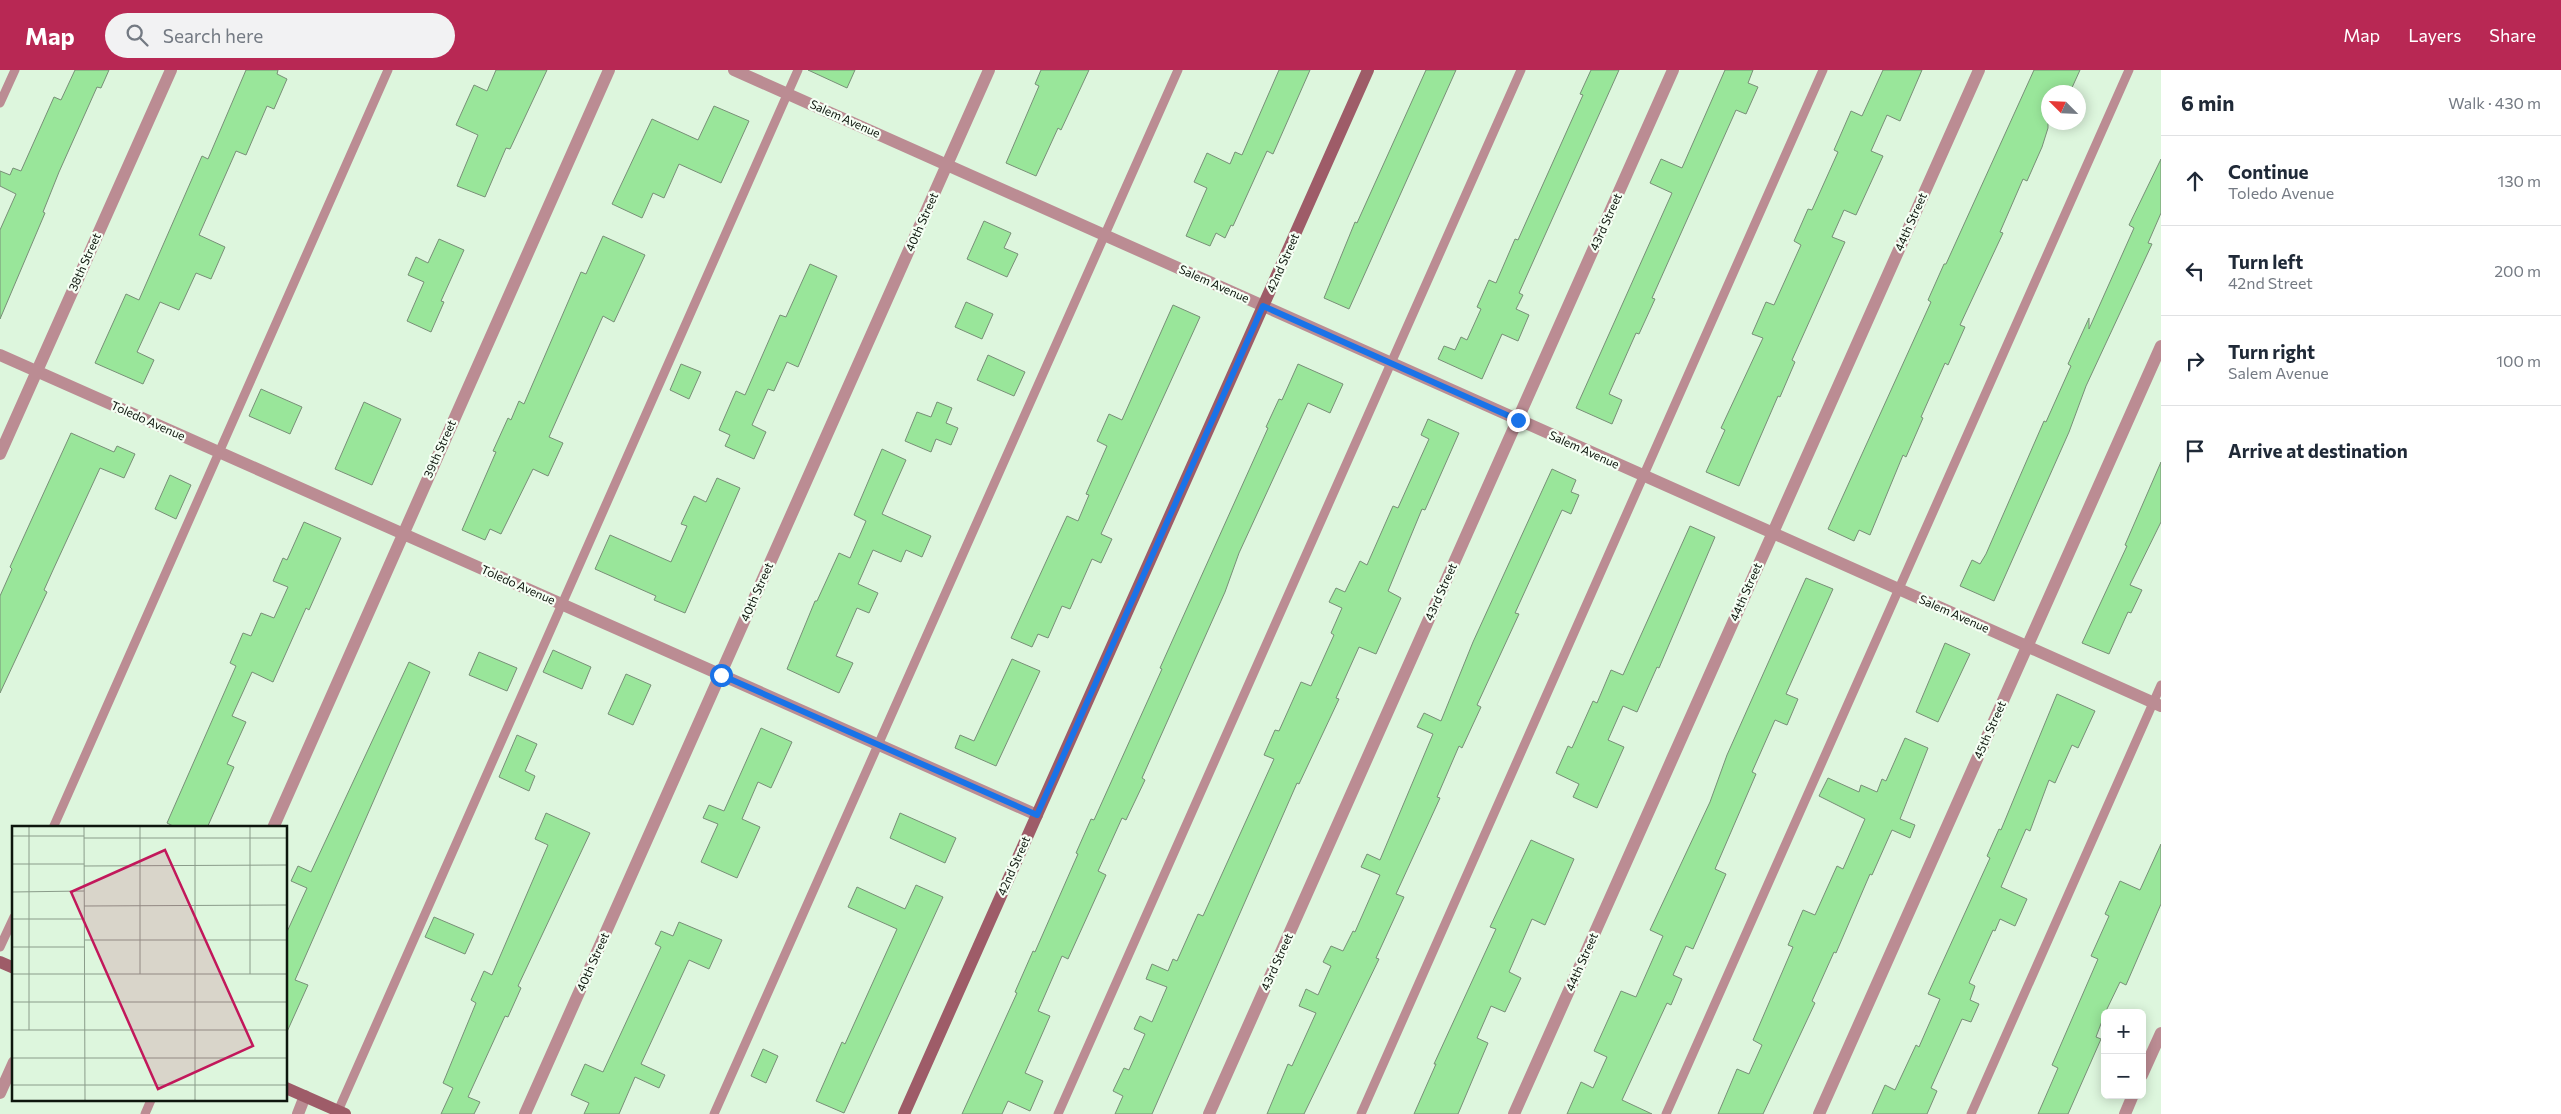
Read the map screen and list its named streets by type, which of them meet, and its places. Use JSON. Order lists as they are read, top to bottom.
{
  "streets": {
    "street": [
      "Salem Avenue",
      "40th Street",
      "43rd Street",
      "44th Street",
      "38th Street",
      "42nd Street",
      "Toledo Avenue",
      "39th Street",
      "45th Street"
    ]
  },
  "crossings": [
    ["Salem Avenue", "40th Street"],
    ["Salem Avenue", "43rd Street"],
    ["Salem Avenue", "44th Street"],
    ["Salem Avenue", "42nd Street"],
    ["Salem Avenue", "45th Street"],
    ["40th Street", "Toledo Avenue"],
    ["38th Street", "Toledo Avenue"],
    ["42nd Street", "Toledo Avenue"],
    ["Toledo Avenue", "39th Street"]
  ],
  "north": "top left",
  "page": {
    "header": "Map",
    "search": "Search here",
    "nav": ["Map", "Layers", "Share"],
    "heading": ["6 min", "Walk · 430 m"],
    "list": [
      ["Continue", "Toledo Avenue", "130 m"],
      ["Turn left", "42nd Street", "200 m"],
      ["Turn right", "Salem Avenue", "100 m"],
      "Arrive at destination"
    ],
    "map_buttons": ["+", "−"]
  }
}
